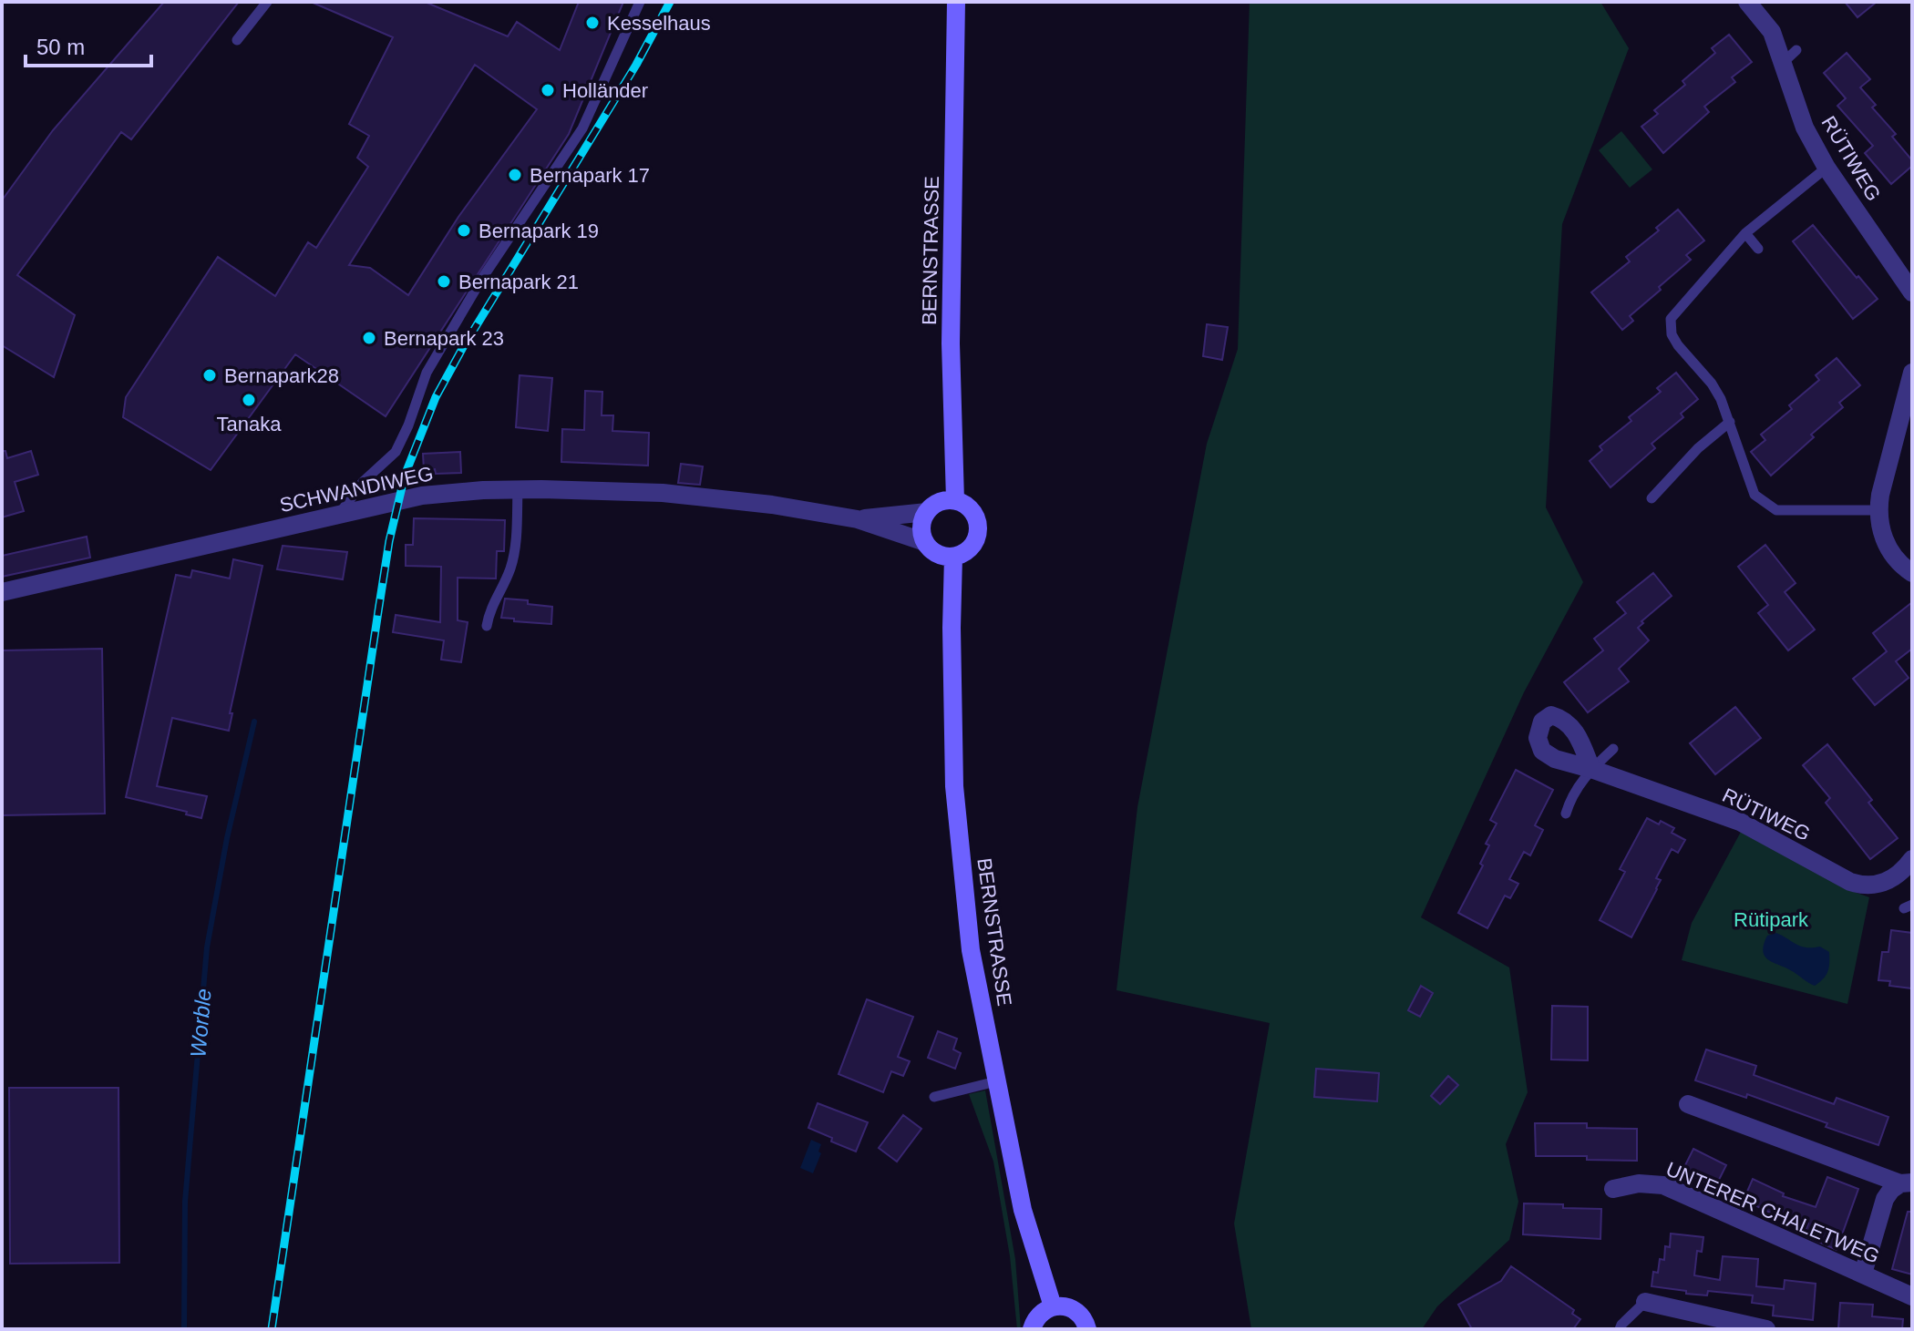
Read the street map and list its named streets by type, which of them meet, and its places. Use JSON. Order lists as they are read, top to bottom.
{
  "streets": {
    "main road": ["BERNSTRASSE"],
    "street": ["RÜTIWEG", "SCHWANDIWEG", "UNTERER CHALETWEG"]
  },
  "crossings": [
    ["BERNSTRASSE", "SCHWANDIWEG"]
  ],
  "water": ["Worble"],
  "parks": ["Rütipark"],
  "places": [
    "Kesselhaus",
    "Holländer",
    "Bernapark 17",
    "Bernapark 19",
    "Bernapark 21",
    "Bernapark 23",
    "Bernapark28",
    "Tanaka"
  ],
  "scale_bar": "50 m"
}
